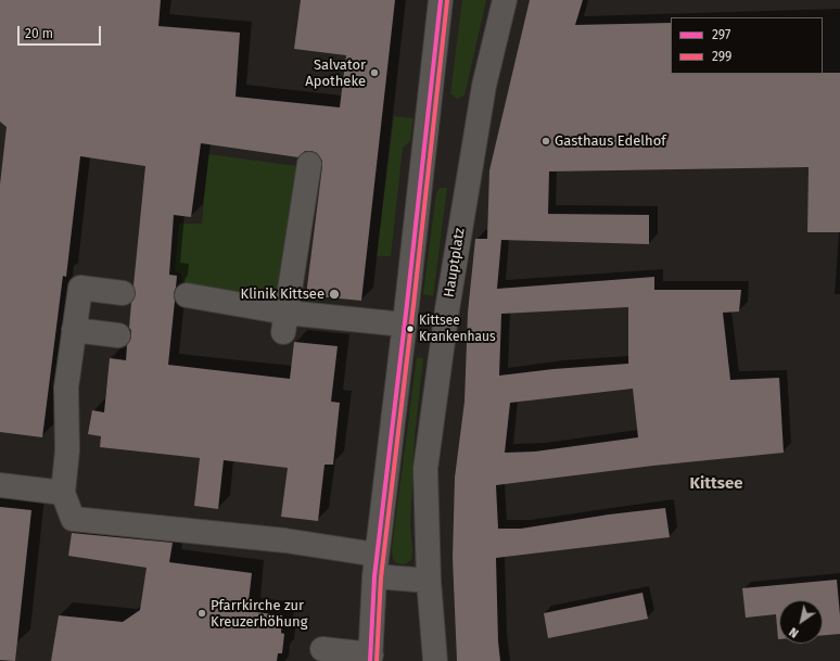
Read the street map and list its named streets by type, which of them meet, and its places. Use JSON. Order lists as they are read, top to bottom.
{
  "streets": {
    "street": ["Hauptplatz"]
  },
  "districts": ["Kittsee"],
  "places": [
    "Salvator Apotheke",
    "Gasthaus Edelhof",
    "Klinik Kittsee",
    "Kittsee Krankenhaus",
    "Pfarrkirche zur Kreuzerhöhung"
  ],
  "lines": ["transit line 297", "transit line 299"],
  "legend": ["297", "299"],
  "scale_bar": "20 m",
  "north": "bottom left"
}
